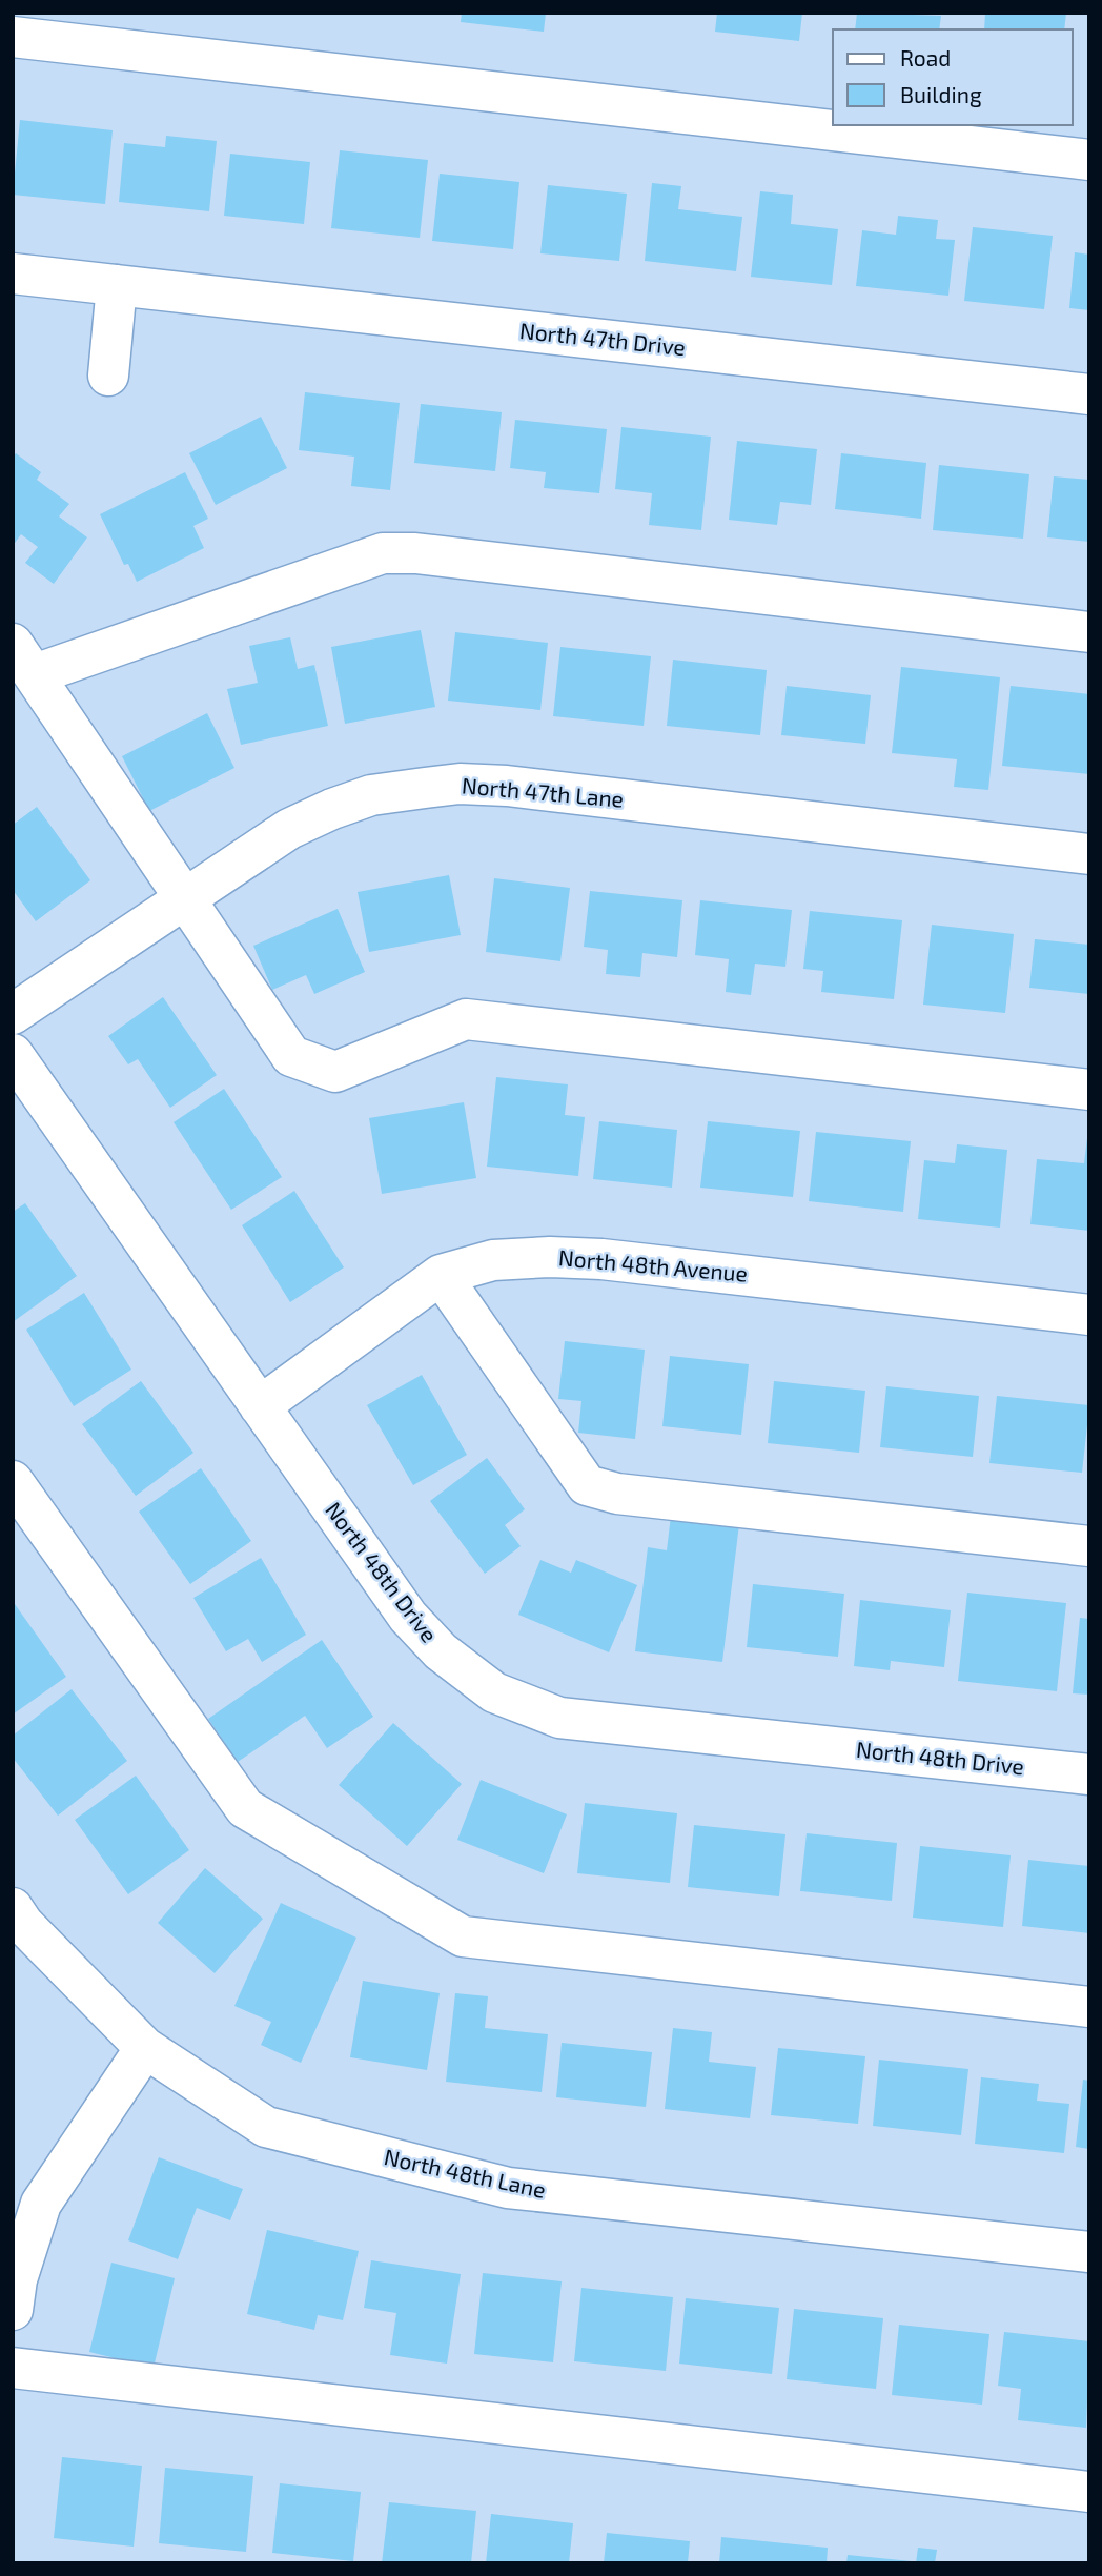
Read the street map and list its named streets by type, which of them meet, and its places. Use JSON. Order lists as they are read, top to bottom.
{
  "streets": {
    "street": [
      "North 47th Drive",
      "North 47th Lane",
      "North 48th Avenue",
      "North 48th Drive",
      "North 48th Lane"
    ]
  },
  "crossings": [
    ["North 48th Avenue", "North 48th Drive"]
  ],
  "legend": ["Road", "Building"]
}
